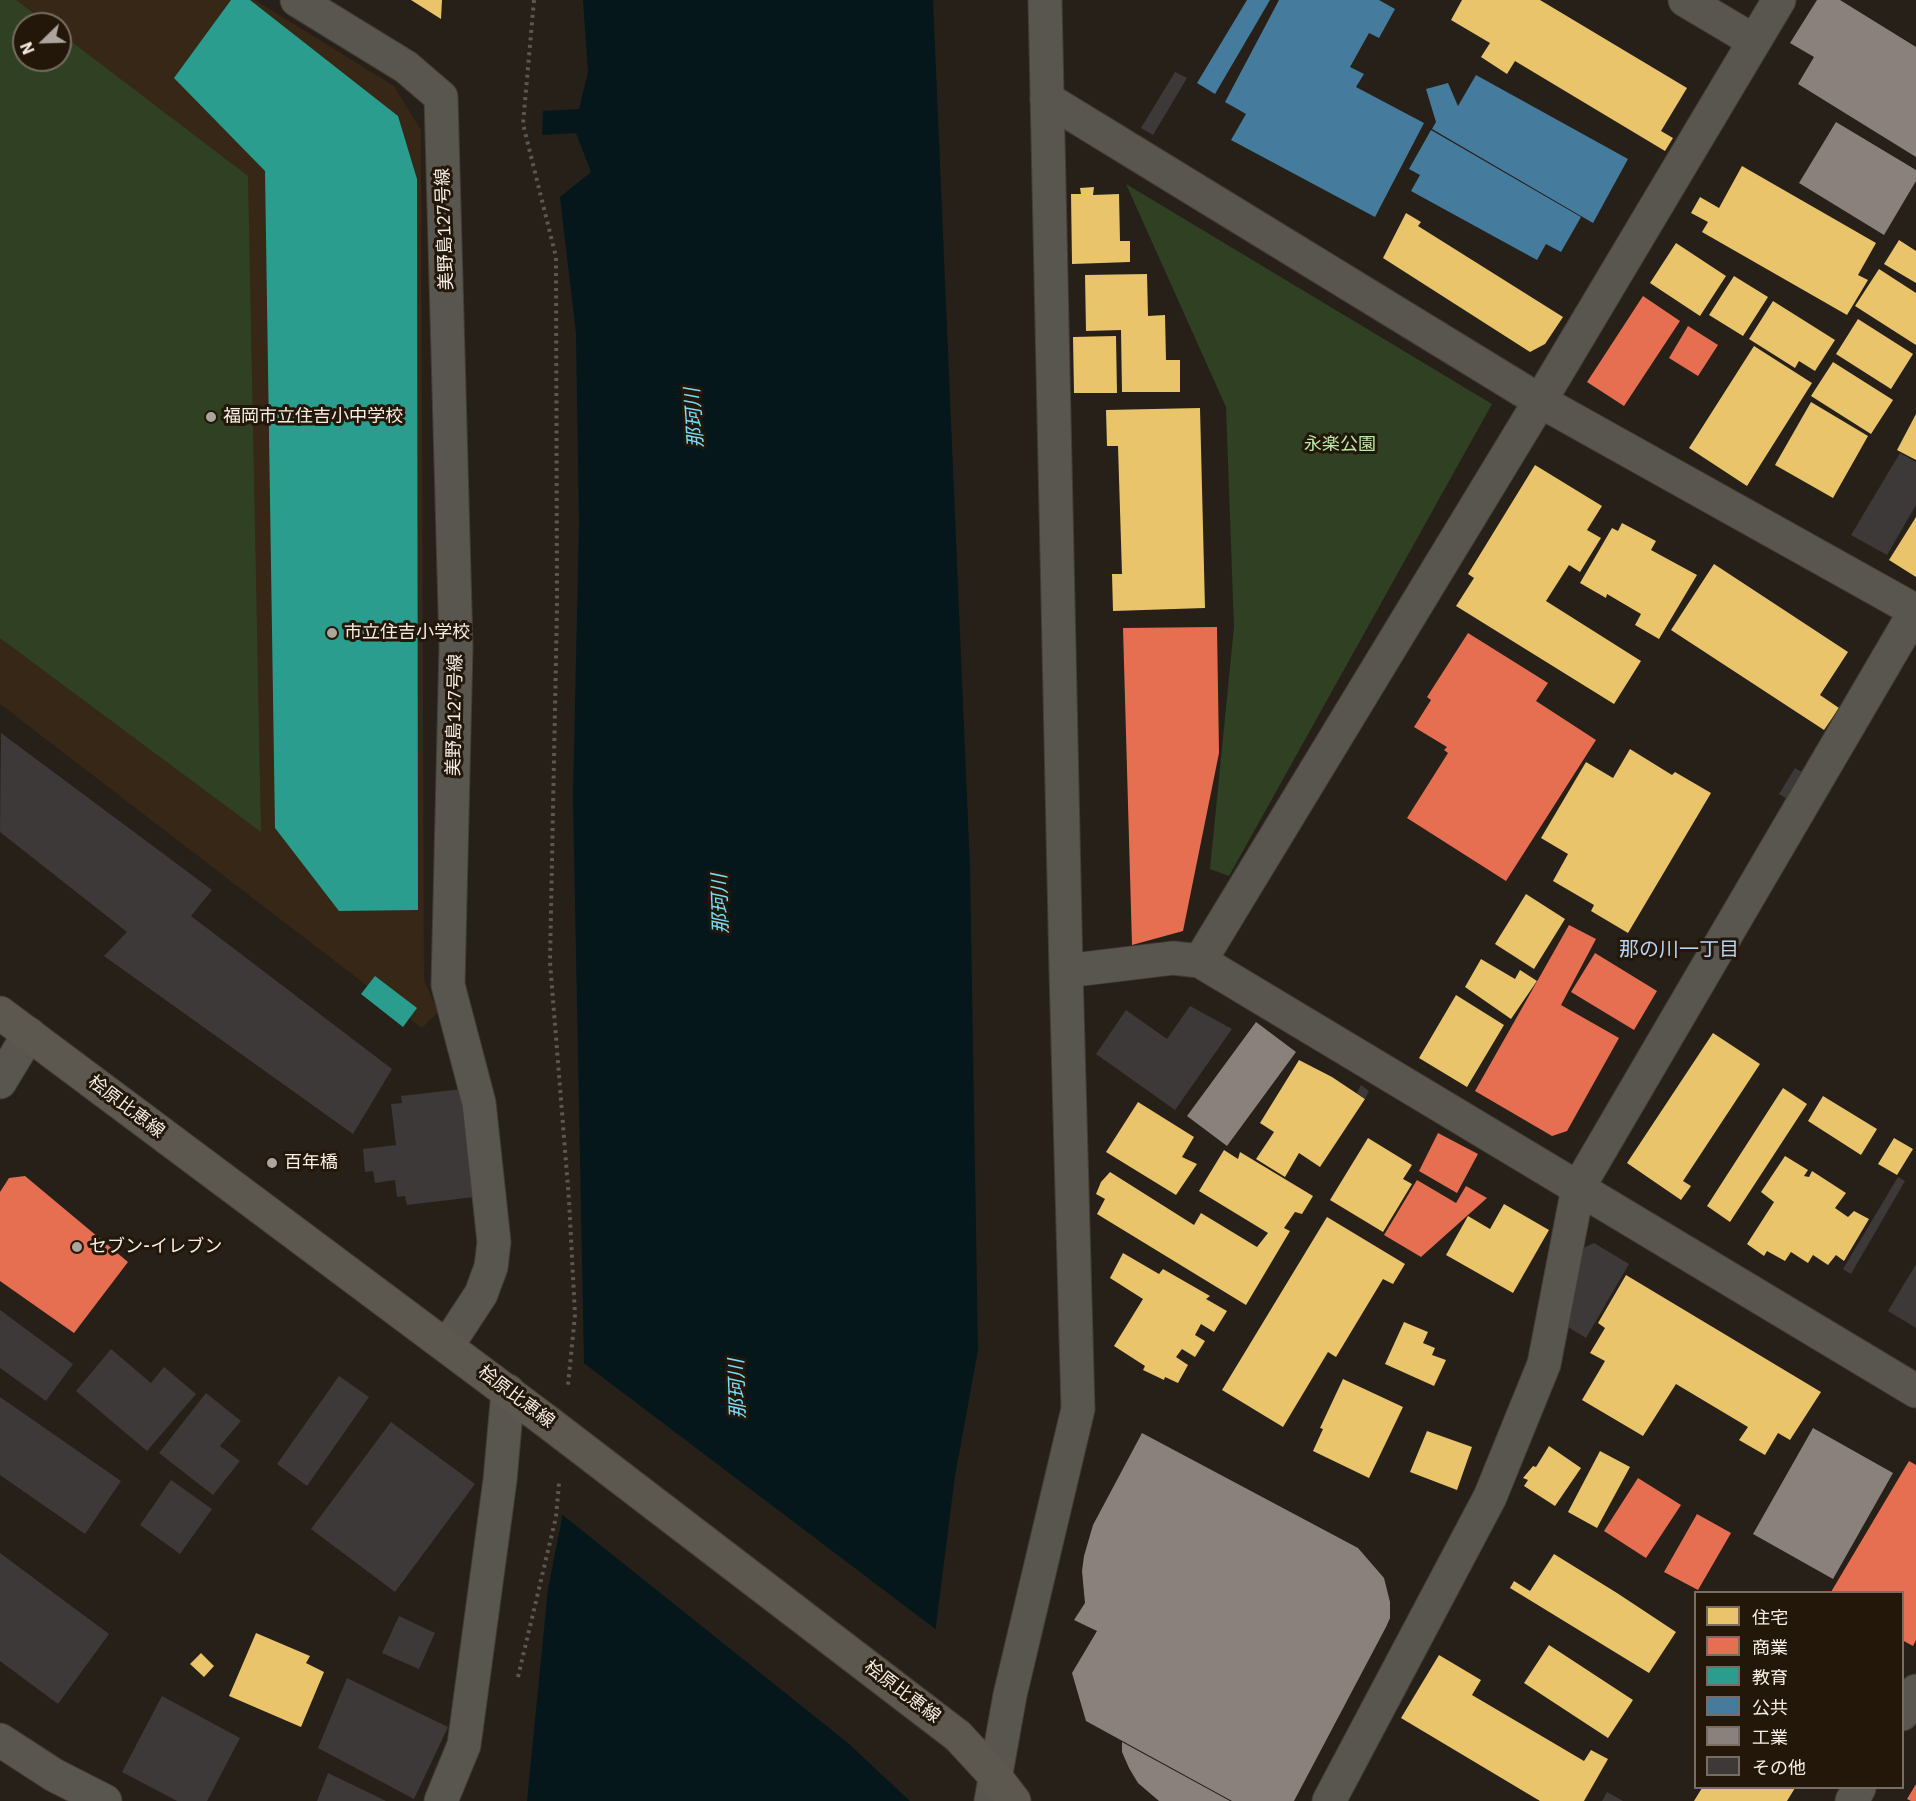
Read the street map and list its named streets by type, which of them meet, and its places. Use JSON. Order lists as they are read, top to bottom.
{
  "streets": {
    "main road": ["桧原比恵線"],
    "street": ["美野島127号線"]
  },
  "crossings": [
    ["美野島127号線", "桧原比恵線"]
  ],
  "districts": ["那の川一丁目"],
  "water": ["那珂川"],
  "parks": ["永楽公園"],
  "places": [
    "福岡市立住吉小中学校",
    "市立住吉小学校",
    "百年橋",
    "セブン-イレブン"
  ],
  "legend": [
    "住宅",
    "商業",
    "教育",
    "公共",
    "工業",
    "その他"
  ],
  "north": "bottom left"
}
